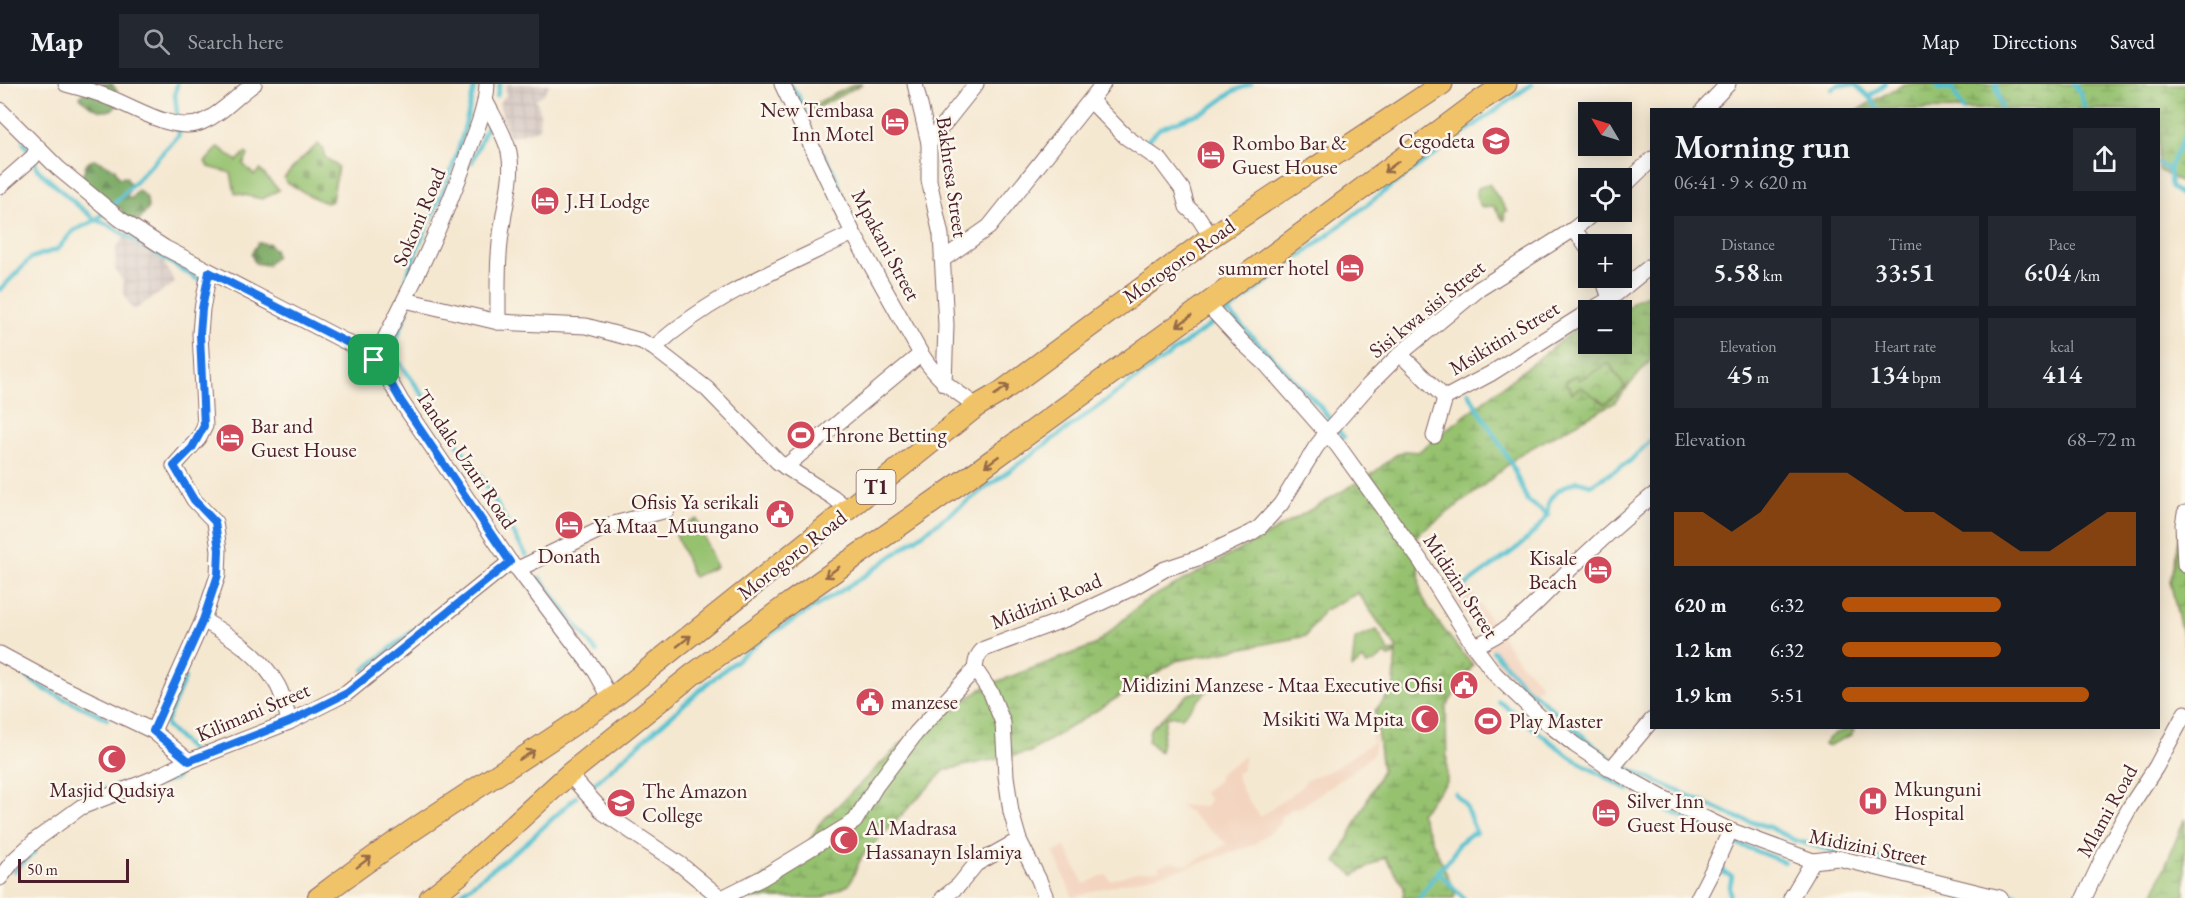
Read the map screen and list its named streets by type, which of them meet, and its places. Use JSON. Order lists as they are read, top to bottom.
{
  "streets": {
    "highway": ["Morogoro Road", "T1"],
    "street": [
      "Bakhresa Street",
      "Sokoni Road",
      "Mpakani Street",
      "Sisi kwa sisi Street",
      "Msikitini Street",
      "Tandale Uzuri Road",
      "Midizini Street",
      "Midizini Road",
      "Kilimani Street",
      "Mlami Road"
    ]
  },
  "crossings": [
    ["Bakhresa Street", "Mpakani Street"],
    ["Sokoni Road", "Tandale Uzuri Road"],
    ["Mpakani Street", "Morogoro Road"],
    ["Morogoro Road", "Tandale Uzuri Road"],
    ["Morogoro Road", "Midizini Street"],
    ["Sisi kwa sisi Street", "Midizini Street"],
    ["Sisi kwa sisi Street", "Midizini Road"],
    ["Tandale Uzuri Road", "Kilimani Street"],
    ["Midizini Street", "Midizini Road"]
  ],
  "places": {
    "hotel": [
      "New Tembasa Inn Motel",
      "Rombo Bar & Guest House",
      "J.H Lodge",
      "summer hotel",
      "Bar and Guest House",
      "Donath",
      "Kisale Beach",
      "Silver Inn Guest House"
    ],
    "school or university": ["Cegodeta", "The Amazon College"],
    "sports": ["Throne Betting", "Play Master"],
    "public building": ["Ofisis Ya serikali Ya Mtaa_Muungano", "Midizini Manzese - Mtaa Executive Ofisi", "manzese"],
    "mosque": ["Msikiti Wa Mpita", "Masjid Qudsiya", "Al Madrasa Hassanayn Islamiya"],
    "hospital": ["Mkunguni Hospital"]
  },
  "scale_bar": "50 m",
  "north": "top left",
  "page": {
    "header": "Map",
    "search": "Search here",
    "nav": ["Map", "Directions", "Saved"],
    "map_buttons": ["+", "−"],
    "heading": ["Morning run", "06:41 · 9 × 620 m"],
    "stats": [
      ["Distance", "5.58 km"],
      ["Time", "33:51"],
      ["Pace", "6:04 /km"],
      ["Elevation", "45 m"],
      ["Heart rate", "134 bpm"],
      ["kcal", "414"]
    ],
    "chart": ["Elevation", "68–72 m"],
    "list": [
      {
        "name": "620 m",
        "note": "6:32"
      },
      {
        "name": "1.2 km",
        "note": "6:32"
      },
      {
        "name": "1.9 km",
        "note": "5:51"
      }
    ],
    "scale": "50 m"
  }
}
